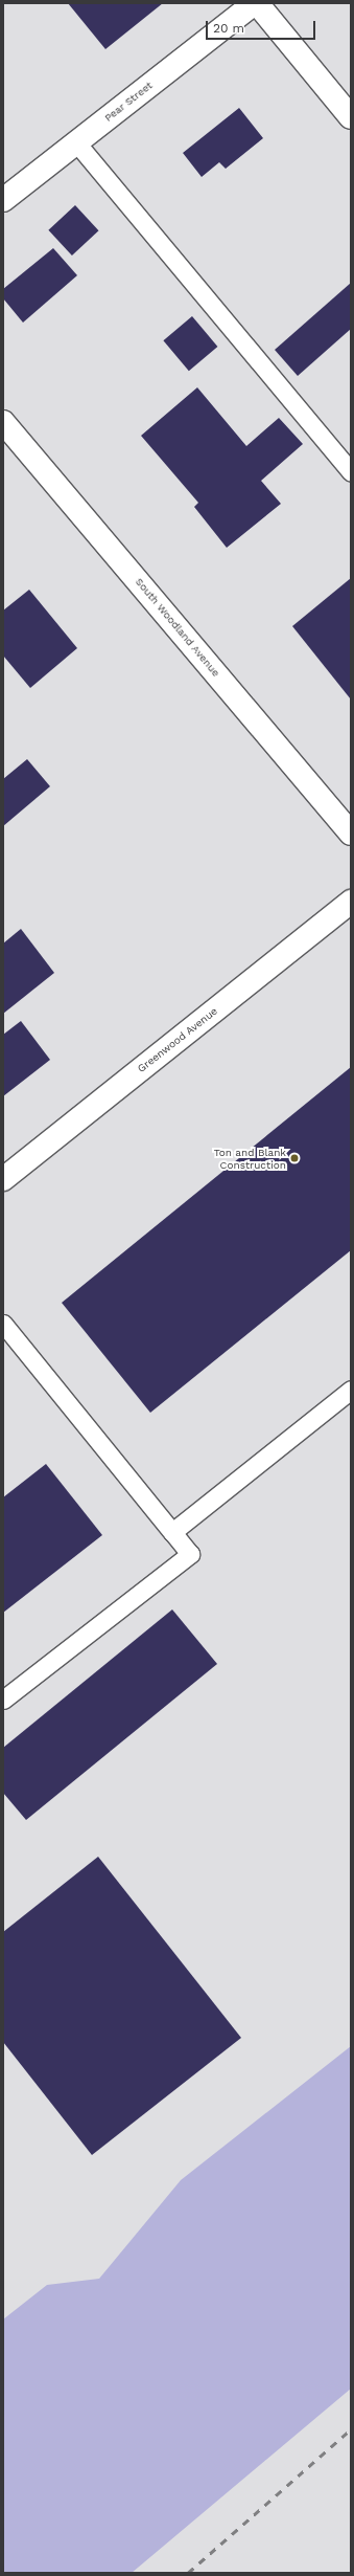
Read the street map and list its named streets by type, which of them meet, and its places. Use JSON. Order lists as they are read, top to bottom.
{
  "streets": {
    "street": ["Pear Street", "South Woodland Avenue", "Greenwood Avenue"]
  },
  "places": ["Ton and Blank Construction"],
  "scale_bar": "20 m"
}
